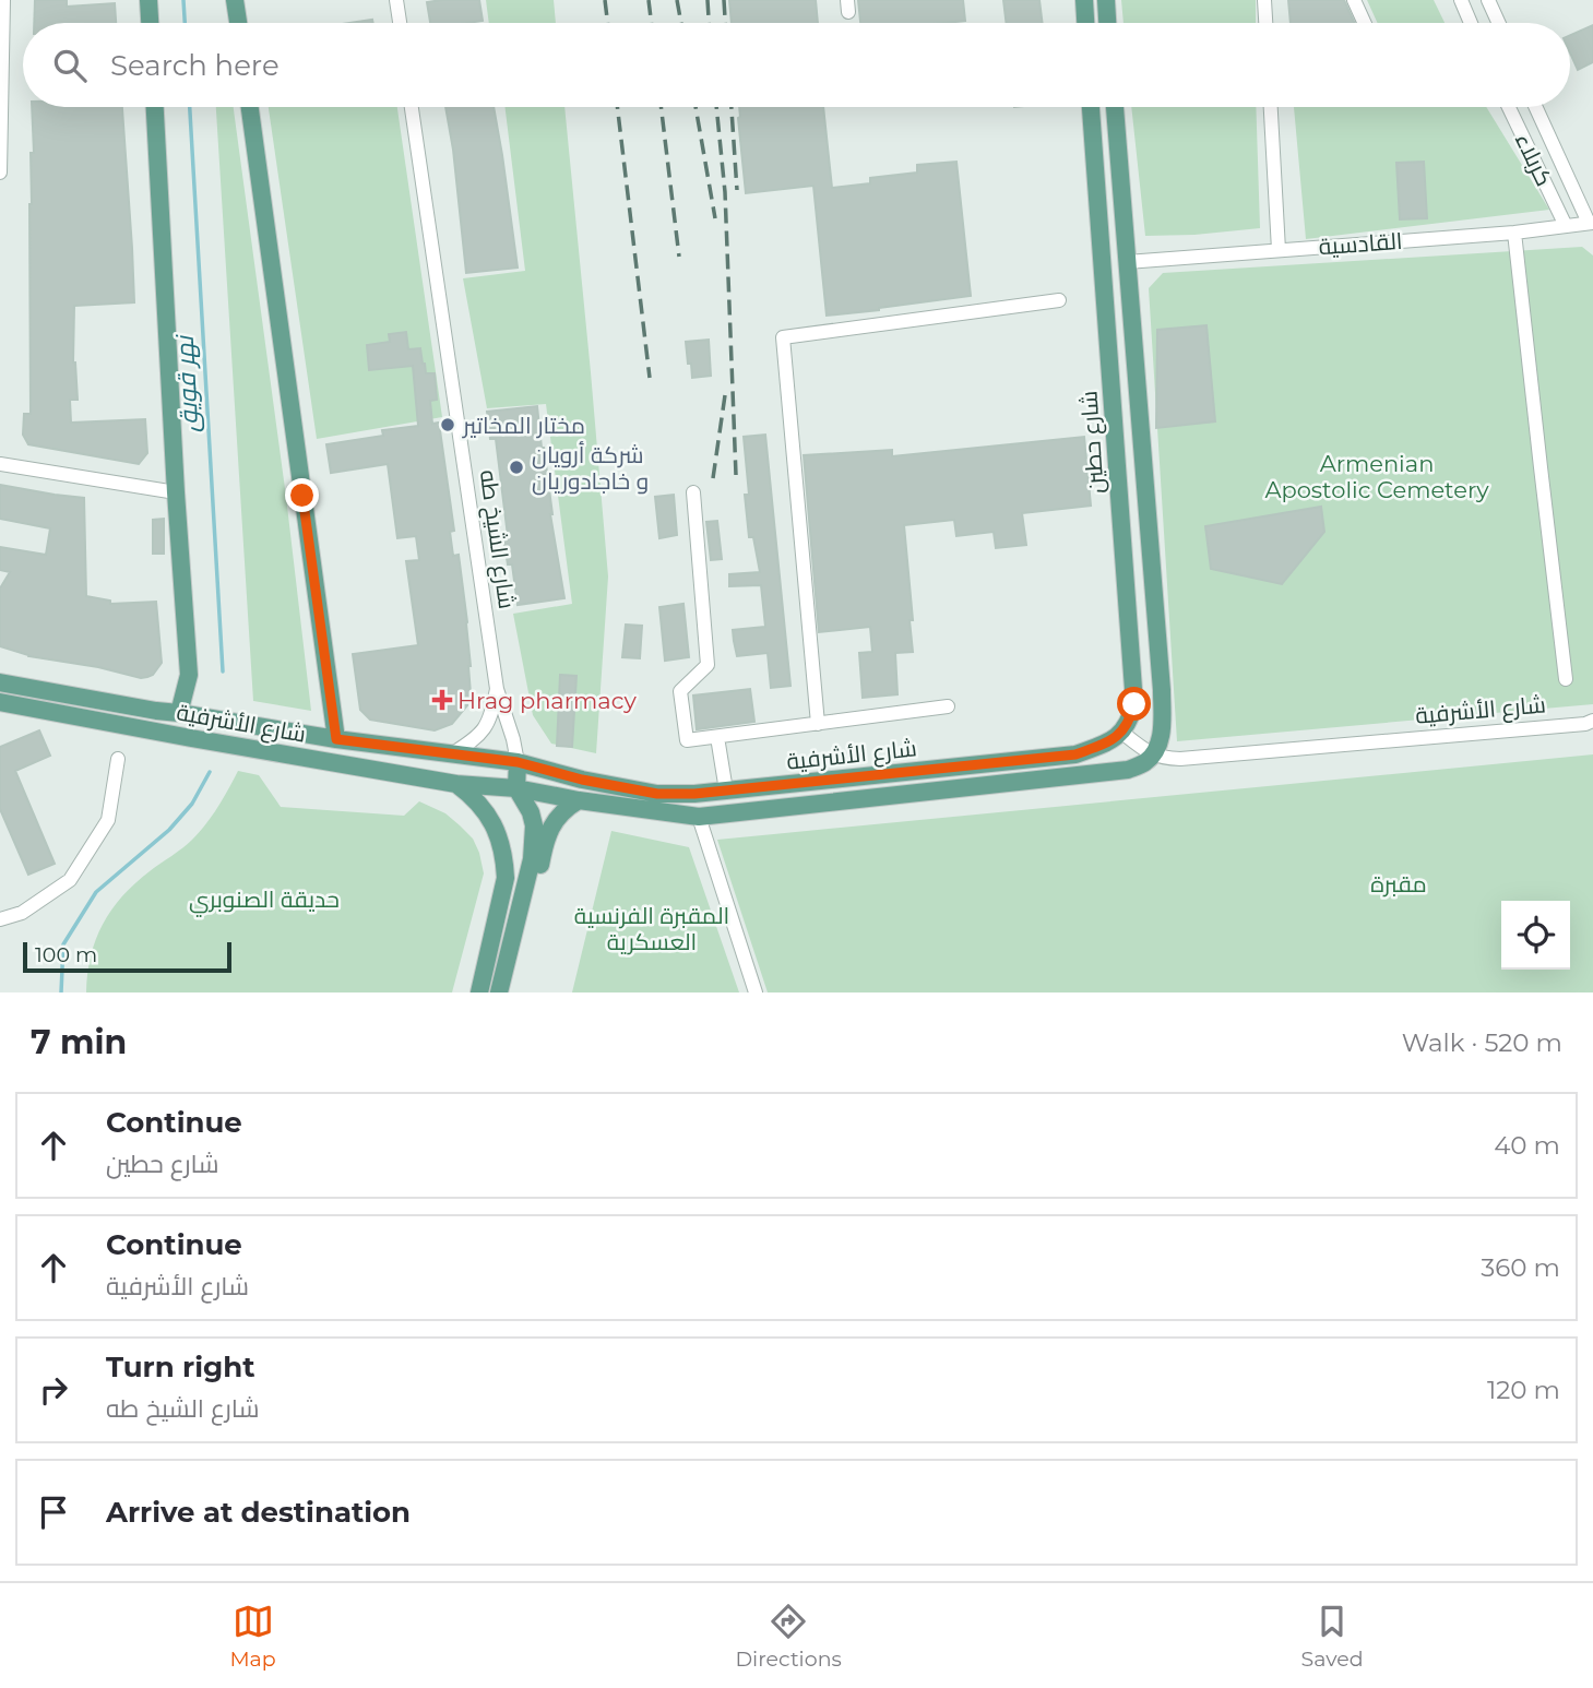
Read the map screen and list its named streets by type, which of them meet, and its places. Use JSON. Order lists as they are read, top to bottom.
{
  "streets": {
    "main road": ["شارع حطين", "شارع الأشرفية"],
    "street": ["كربلاء", "القادسية", "شارع الشيخ طه"]
  },
  "crossings": [
    ["كربلاء", "القادسية"],
    ["شارع حطين", "شارع الأشرفية"],
    ["شارع الشيخ طه", "شارع الأشرفية"]
  ],
  "water": ["نهر قويق"],
  "parks": [
    "Armenian Apostolic Cemetery",
    "مقبرة",
    "حديقة الصنوبري",
    "المقبرة الفرنسية العسكرية"
  ],
  "places": {
    "other": ["مختار المخاتير", "شركة أرويان و خاجادوريان"],
    "health": ["Hrag pharmacy"]
  },
  "scale_bar": "100 m",
  "page": {
    "search": "Search here",
    "scale": "100 m",
    "heading": ["7 min", "Walk · 520 m"],
    "list": [
      ["Continue", "شارع حطين", "40 m"],
      ["Continue", "شارع الأشرفية", "360 m"],
      ["Turn right", "شارع الشيخ طه", "120 m"],
      "Arrive at destination"
    ],
    "nav": ["Map", "Directions", "Saved"]
  }
}
